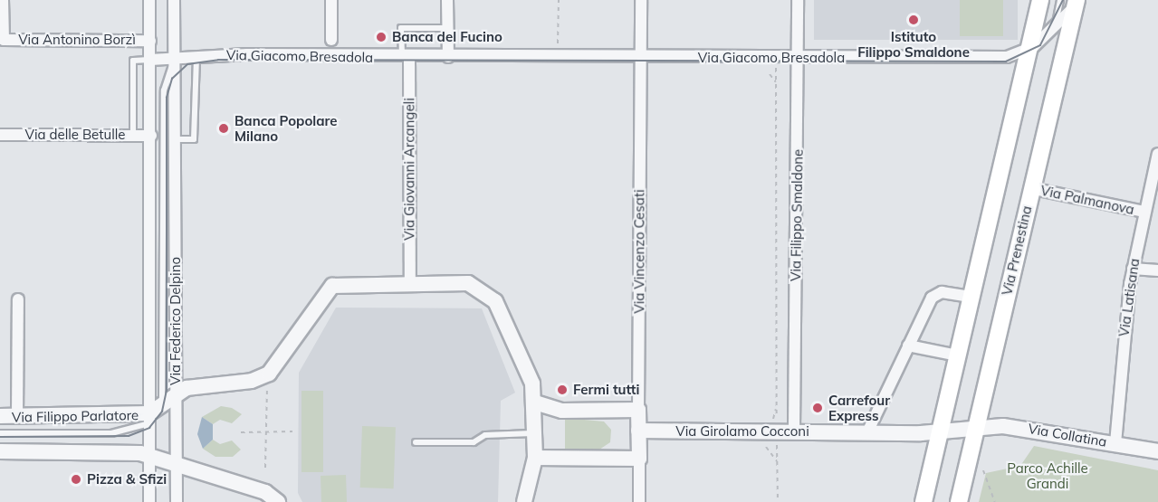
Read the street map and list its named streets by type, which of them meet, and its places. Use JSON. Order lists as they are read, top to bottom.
{
  "streets": {
    "main road": ["Via Prenestina"],
    "street": [
      "Via Antonino Borzì",
      "Via Giacomo Bresadola",
      "Via delle Betulle",
      "Via Giovanni Arcangeli",
      "Via Palmanova",
      "Via Filippo Smaldone",
      "Via Vincenzo Cesati",
      "Via Latisana",
      "Via Federico Delpino",
      "Via Filippo Parlatore",
      "Via Girolamo Cocconi",
      "Via Collatina"
    ]
  },
  "crossings": [
    ["Via Antonino Borzì", "Via Federico Delpino"],
    ["Via Giacomo Bresadola", "Via Giovanni Arcangeli"],
    ["Via Giacomo Bresadola", "Via Filippo Smaldone"],
    ["Via Giacomo Bresadola", "Via Prenestina"],
    ["Via Giacomo Bresadola", "Via Vincenzo Cesati"],
    ["Via Giacomo Bresadola", "Via Federico Delpino"],
    ["Via delle Betulle", "Via Federico Delpino"],
    ["Via Palmanova", "Via Prenestina"],
    ["Via Palmanova", "Via Latisana"],
    ["Via Filippo Smaldone", "Via Girolamo Cocconi"],
    ["Via Prenestina", "Via Girolamo Cocconi"],
    ["Via Prenestina", "Via Collatina"],
    ["Via Vincenzo Cesati", "Via Girolamo Cocconi"],
    ["Via Latisana", "Via Collatina"],
    ["Via Federico Delpino", "Via Filippo Parlatore"],
    ["Via Girolamo Cocconi", "Via Collatina"]
  ],
  "parks": ["Parco Achille Grandi"],
  "places": [
    "Istituto Filippo Smaldone",
    "Banca del Fucino",
    "Banca Popolare Milano",
    "Fermi tutti",
    "Carrefour Express",
    "Pizza & Sfizi"
  ]
}
